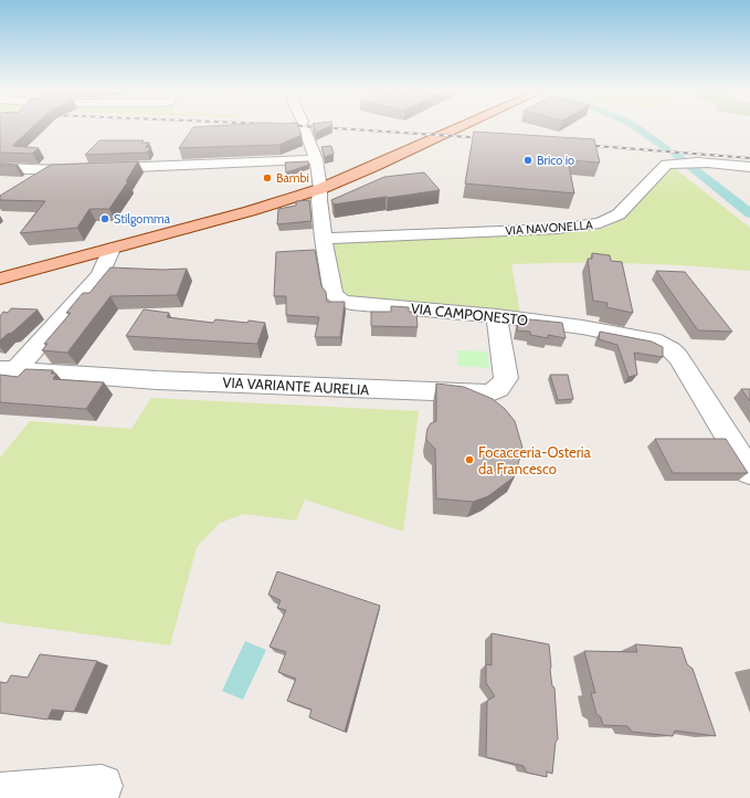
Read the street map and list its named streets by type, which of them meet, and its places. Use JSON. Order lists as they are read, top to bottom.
{
  "streets": {
    "street": ["VIA NAVONELLA", "VIA CAMPONESTO", "VIA VARIANTE AURELIA"]
  },
  "crossings": [
    ["VIA NAVONELLA", "VIA CAMPONESTO"],
    ["VIA CAMPONESTO", "VIA VARIANTE AURELIA"]
  ],
  "places": [
    "Brico io",
    "Bambi",
    "Stilgomma",
    "Focacceria-Osteria da Francesco"
  ]
}
